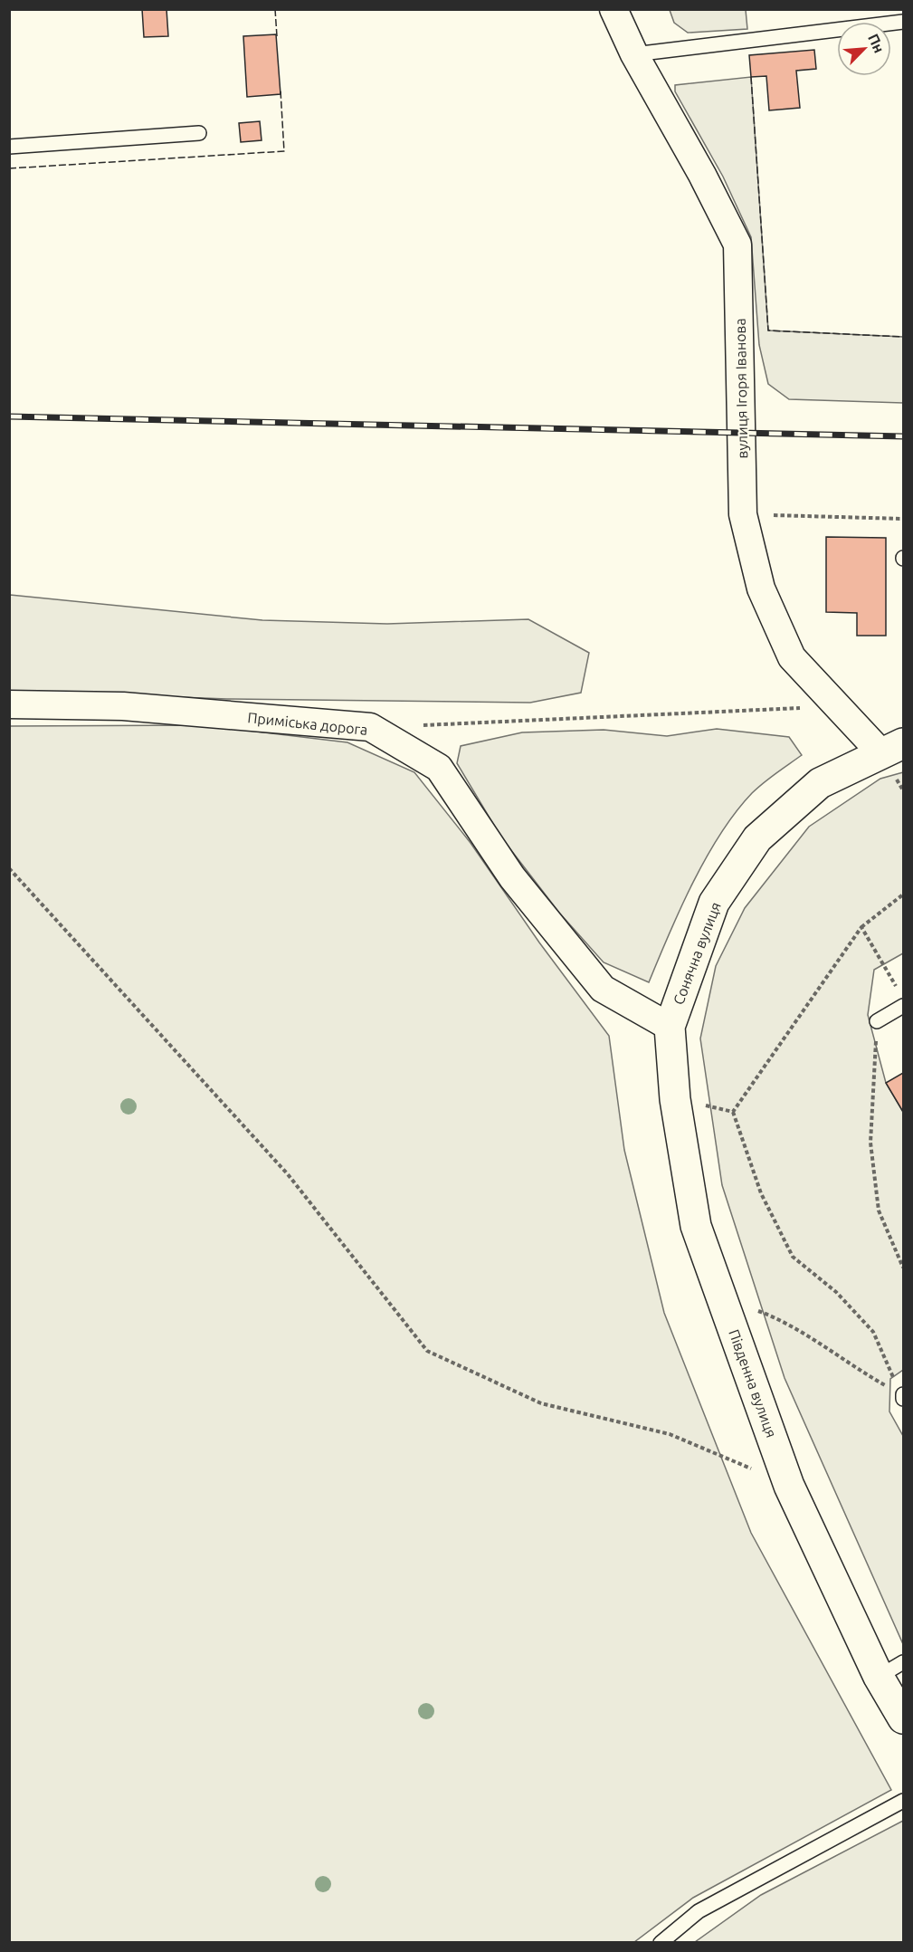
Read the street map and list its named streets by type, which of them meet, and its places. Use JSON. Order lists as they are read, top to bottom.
{
  "streets": {
    "street": [
      "вулиця Ігоря Іванова",
      "Приміська дорога",
      "Сонячна вулиця",
      "Південна вулиця"
    ]
  },
  "crossings": [
    ["вулиця Ігоря Іванова", "Сонячна вулиця"],
    ["Приміська дорога", "Сонячна вулиця"],
    ["Приміська дорога", "Південна вулиця"],
    ["Сонячна вулиця", "Південна вулиця"]
  ],
  "north": "top right"
}
